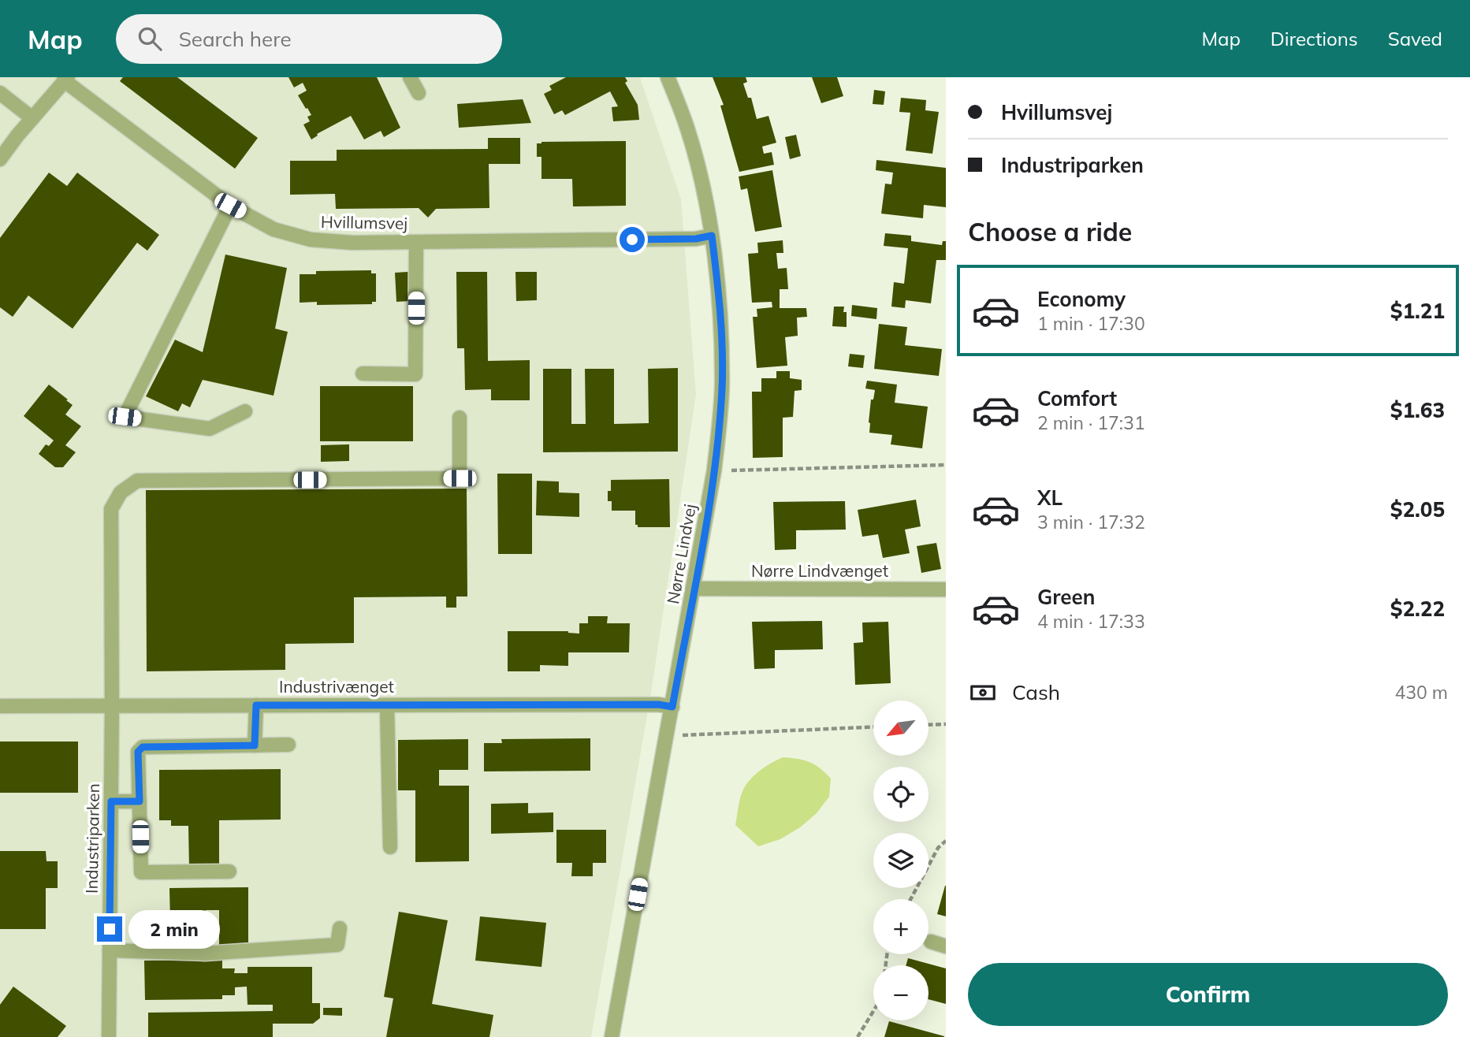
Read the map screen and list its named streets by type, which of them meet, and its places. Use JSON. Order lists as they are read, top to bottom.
{
  "streets": {
    "street": [
      "Hvillumsvej",
      "Nørre Lindvej",
      "Nørre Lindvænget",
      "Industrivænget",
      "Industriparken"
    ]
  },
  "crossings": [
    ["Hvillumsvej", "Nørre Lindvej"],
    ["Nørre Lindvej", "Nørre Lindvænget"],
    ["Nørre Lindvej", "Industrivænget"],
    ["Industrivænget", "Industriparken"]
  ],
  "north": "bottom left",
  "page": {
    "header": "Map",
    "search": "Search here",
    "nav": ["Map", "Directions", "Saved"],
    "banner": ["Hvillumsvej", "Industriparken"],
    "heading": "Choose a ride",
    "list": [
      {
        "name": "Economy",
        "note": "1 min · 17:30",
        "value": "$1.21"
      },
      {
        "name": "Comfort",
        "note": "2 min · 17:31",
        "value": "$1.63"
      },
      {
        "name": "XL",
        "note": "3 min · 17:32",
        "value": "$2.05"
      },
      {
        "name": "Green",
        "note": "4 min · 17:33",
        "value": "$2.22"
      }
    ],
    "pay": ["Cash", "430 m"],
    "map_buttons": ["+", "−"],
    "bubble": "2 min",
    "buttons": "Confirm"
  }
}
